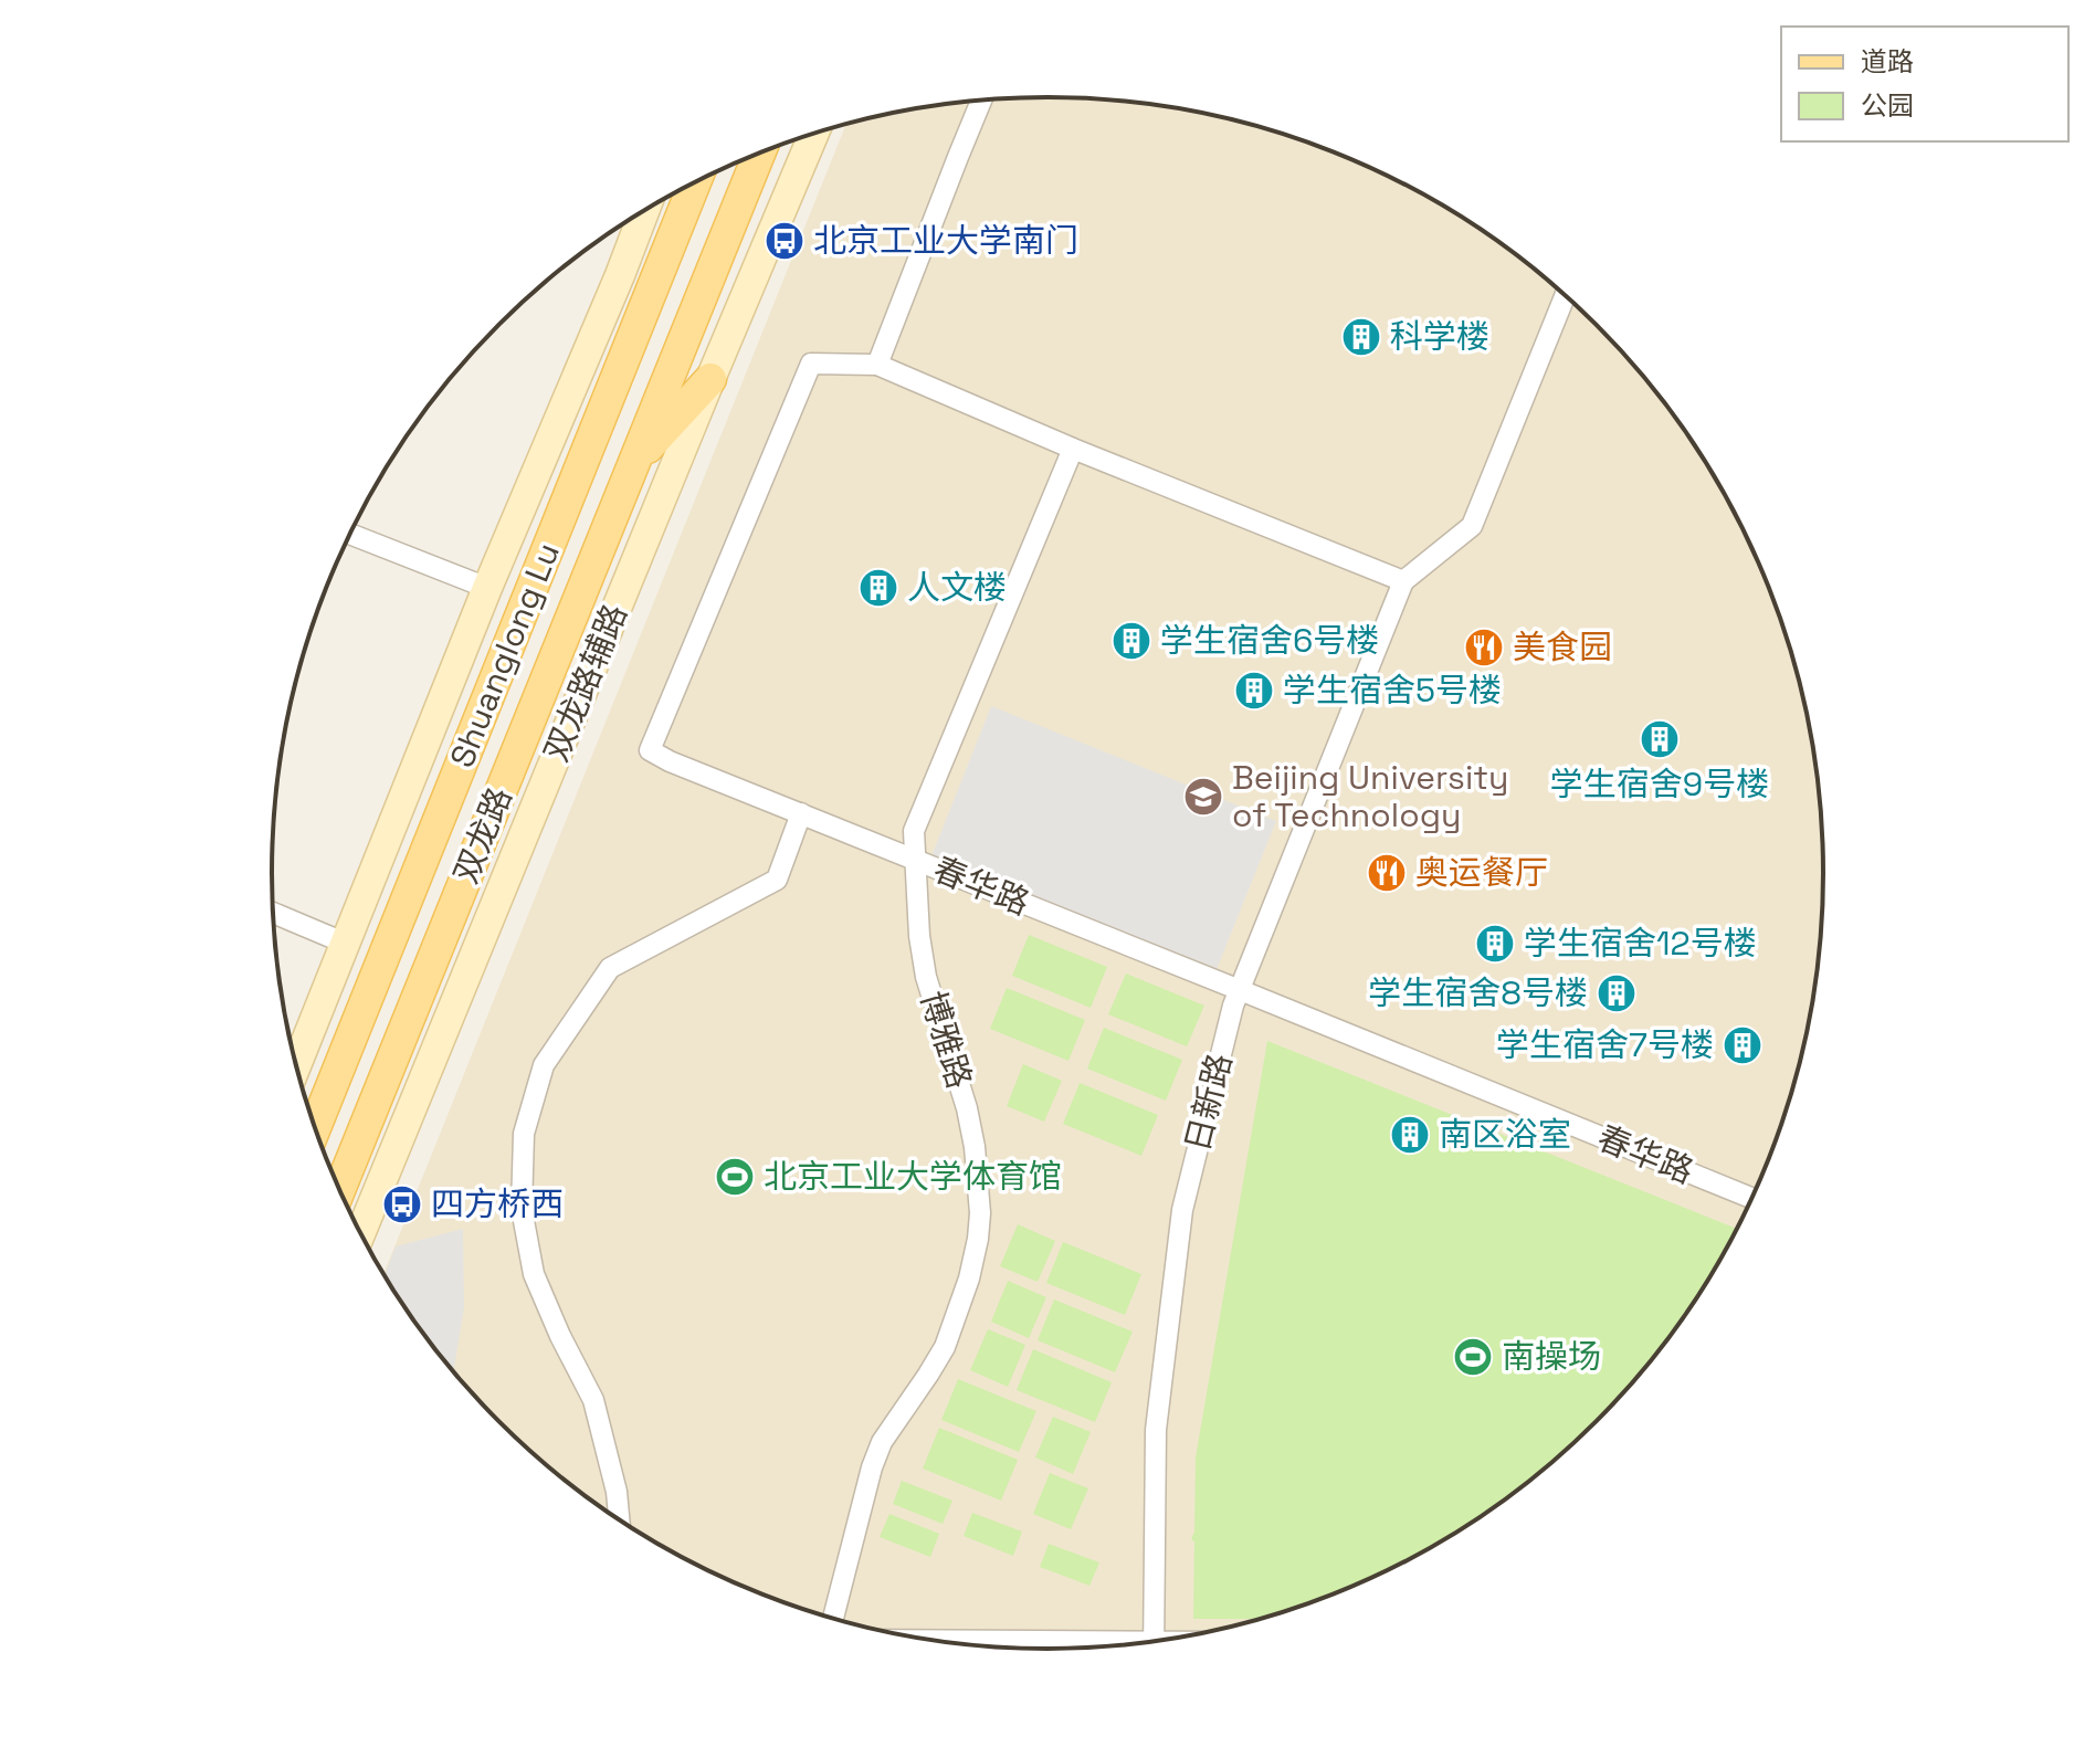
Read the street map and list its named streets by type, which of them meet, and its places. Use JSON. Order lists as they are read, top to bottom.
{
  "streets": {
    "main road": ["Shuanglong Lu", "双龙路辅路", "双龙路"],
    "street": ["春华路", "博雅路", "日新路"]
  },
  "crossings": [
    ["春华路", "博雅路"],
    ["春华路", "日新路"]
  ],
  "places": {
    "bus stop": ["北京工业大学南门", "四方桥西"],
    "building": [
      "科学楼",
      "人文楼",
      "学生宿舍6号楼",
      "学生宿舍5号楼",
      "学生宿舍9号楼",
      "学生宿舍12号楼",
      "学生宿舍8号楼",
      "学生宿舍7号楼",
      "南区浴室"
    ],
    "restaurant": ["美食园", "奥运餐厅"],
    "school or university": ["Beijing University of Technology"],
    "sports": ["北京工业大学体育馆", "南操场"]
  },
  "legend": ["道路", "公园"]
}
